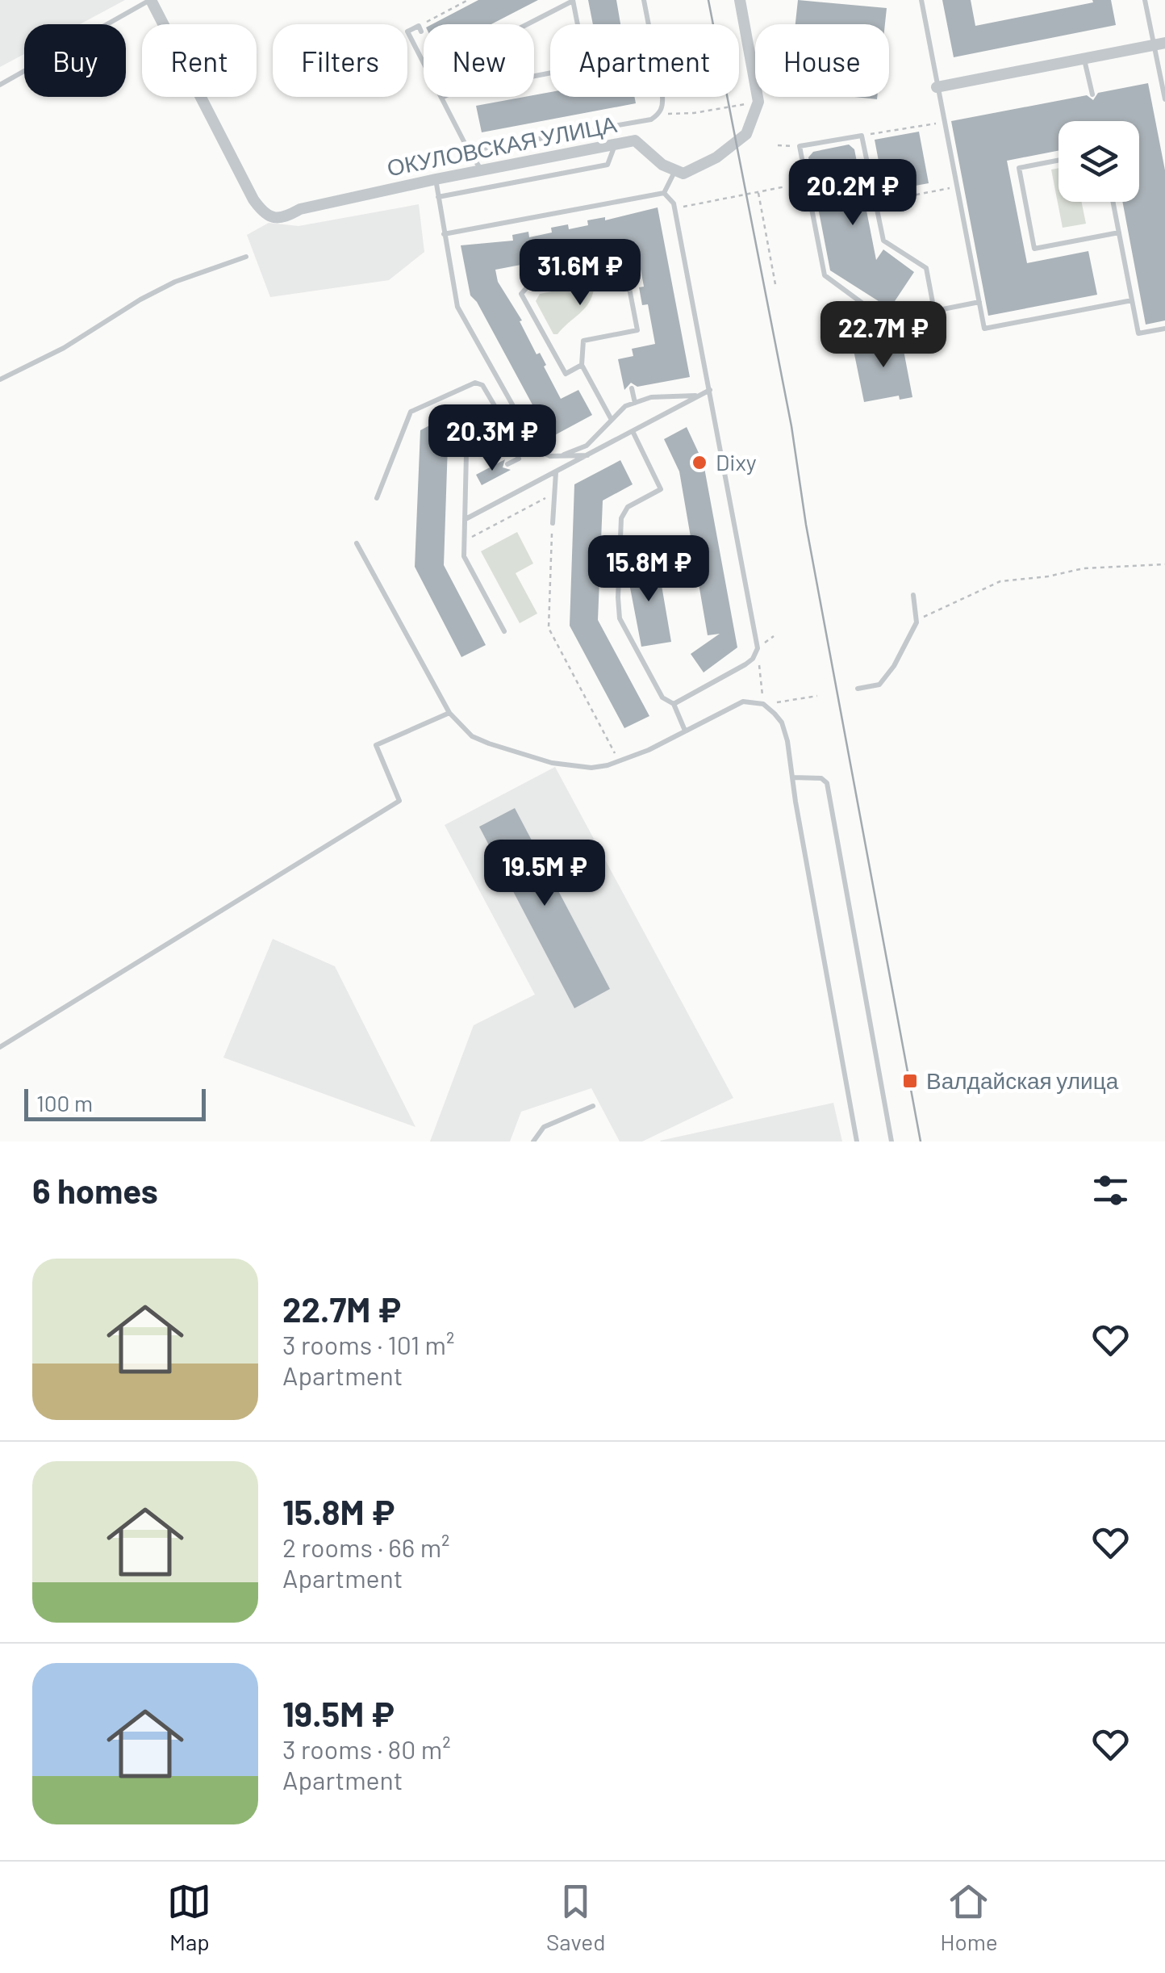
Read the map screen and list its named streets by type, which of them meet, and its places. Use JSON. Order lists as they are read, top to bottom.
{
  "streets": {
    "street": ["ОКУЛОВСКАЯ УЛИЦА"]
  },
  "places": {
    "other": ["Dixy"],
    "transit": ["Валдайская улица"]
  },
  "scale_bar": "100 m",
  "page": {
    "chip": [
      "Buy",
      "Rent",
      "Filters",
      "New",
      "Apartment",
      "House"
    ],
    "price": [
      "20.2M ₽",
      "31.6M ₽",
      "22.7M ₽",
      "20.3M ₽",
      "15.8M ₽",
      "19.5M ₽"
    ],
    "scale": "100 m",
    "heading": "6 homes",
    "list": [
      {
        "name": "22.7M ₽",
        "note": "3 rooms · 101 m² · Apartment"
      },
      {
        "name": "15.8M ₽",
        "note": "2 rooms · 66 m² · Apartment"
      },
      {
        "name": "19.5M ₽",
        "note": "3 rooms · 80 m² · Apartment"
      }
    ],
    "tabs": ["Map", "Saved", "Home"]
  }
}
